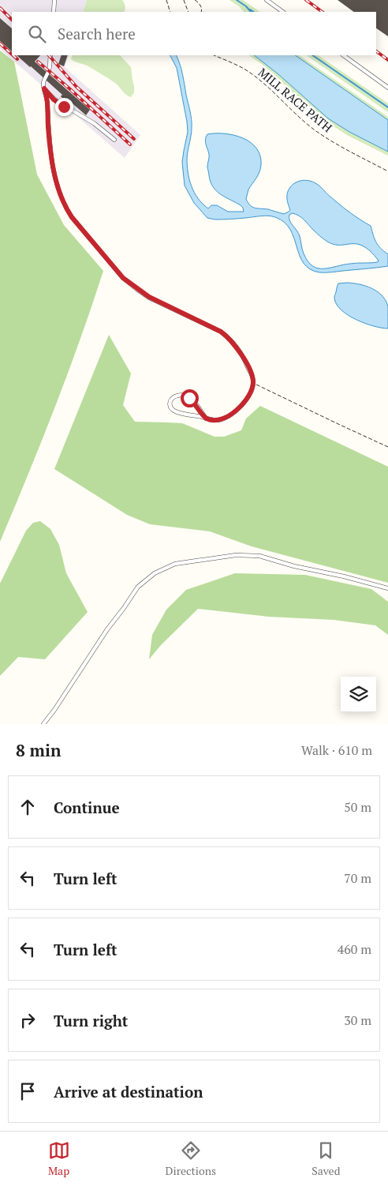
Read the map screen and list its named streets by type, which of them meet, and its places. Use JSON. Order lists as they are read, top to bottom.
{
  "streets": {
    "path": ["MILL RACE PATH"]
  },
  "page": {
    "search": "Search here",
    "heading": ["8 min", "Walk · 610 m"],
    "list": [
      ["Continue", "50 m"],
      ["Turn left", "70 m"],
      ["Turn left", "460 m"],
      ["Turn right", "30 m"],
      "Arrive at destination"
    ],
    "nav": ["Map", "Directions", "Saved"]
  }
}
